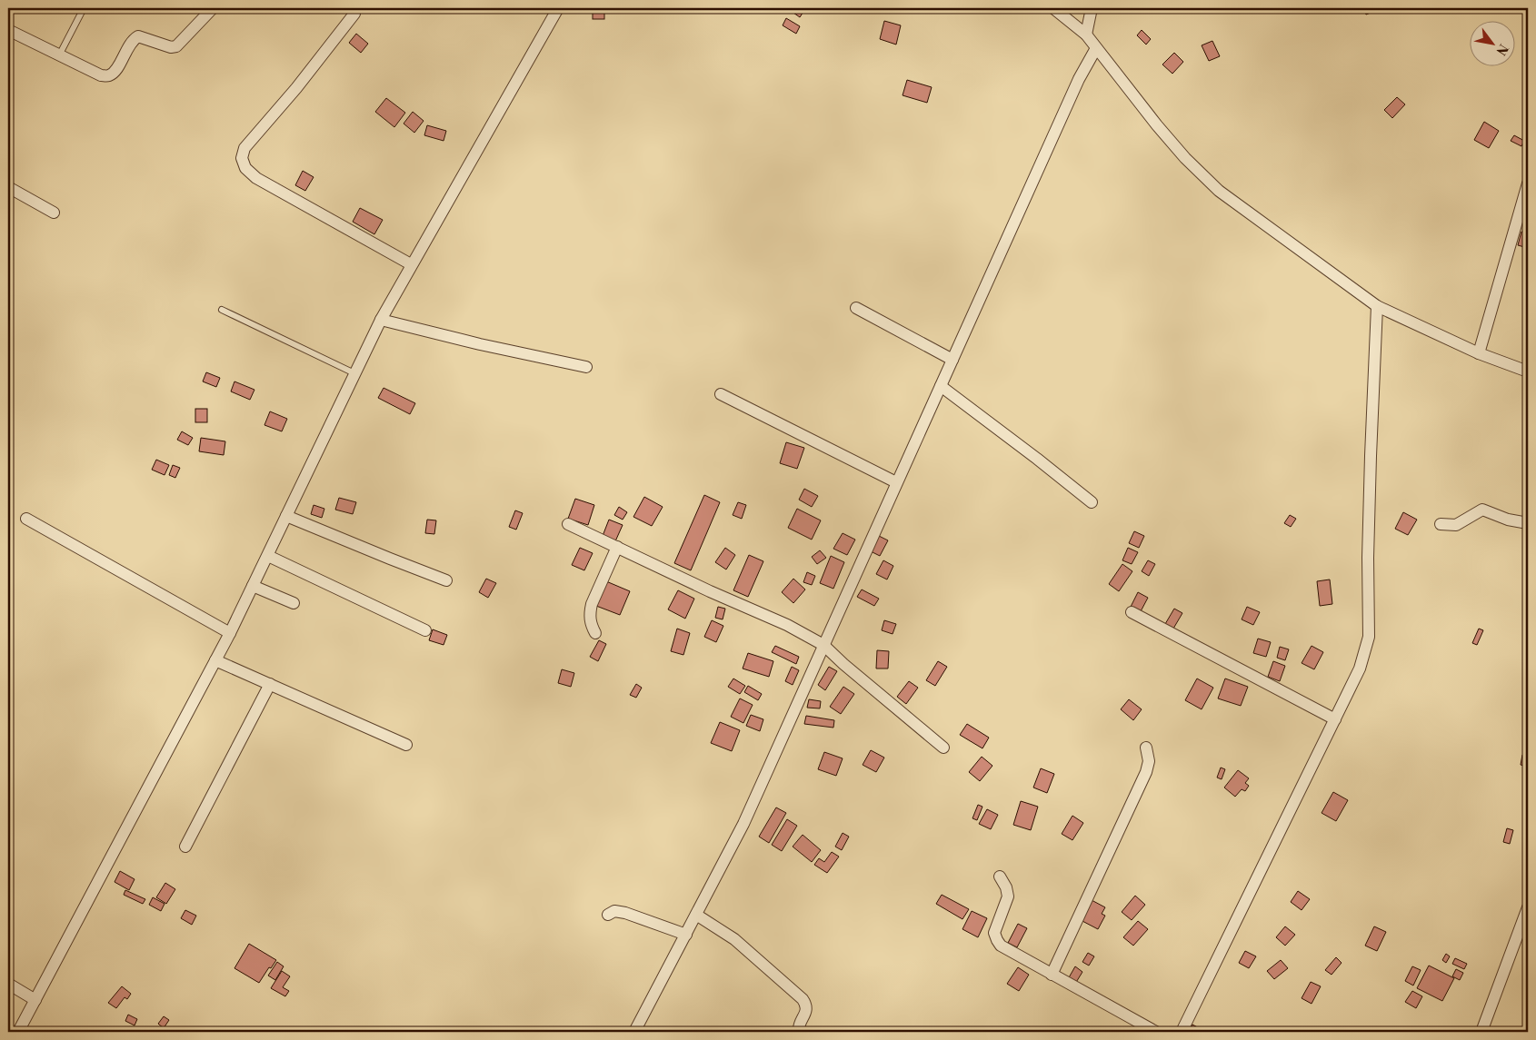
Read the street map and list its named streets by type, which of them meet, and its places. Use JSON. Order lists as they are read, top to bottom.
{
  "north": "bottom right"
}
